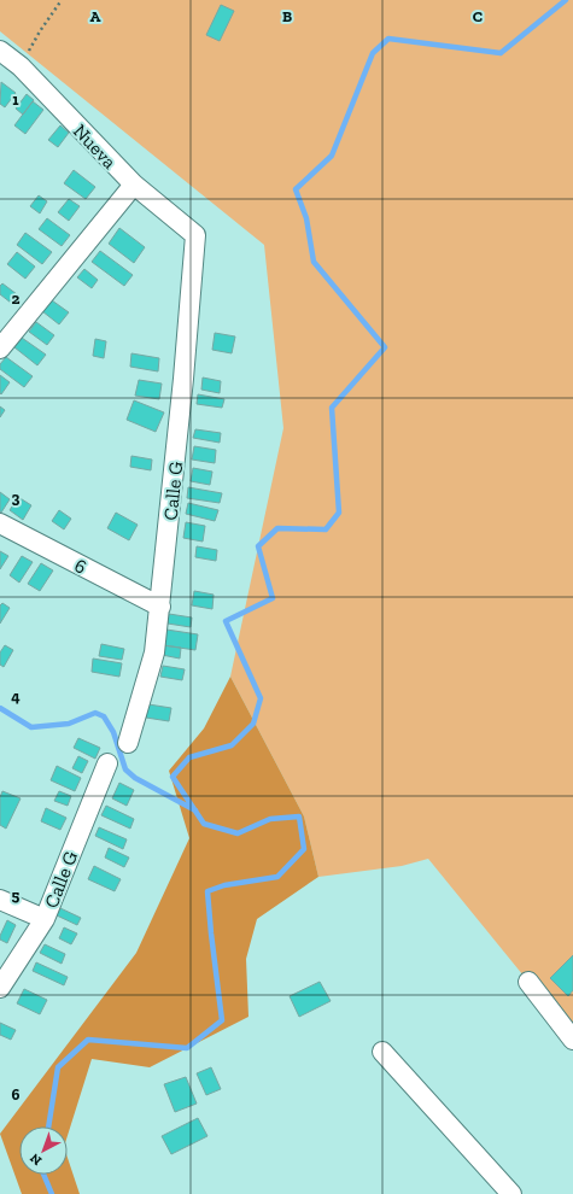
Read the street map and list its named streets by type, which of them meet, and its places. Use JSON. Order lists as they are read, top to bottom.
{
  "streets": {
    "street": ["Nueva", "Calle G", "6"]
  },
  "crossings": [
    ["Nueva", "Calle G"],
    ["Calle G", "6"]
  ],
  "north": "bottom left",
  "grid": {
    "columns": ["A", "B", "C"],
    "rows": [
      "1",
      "2",
      "3",
      "4",
      "5",
      "6"
    ]
  }
}
